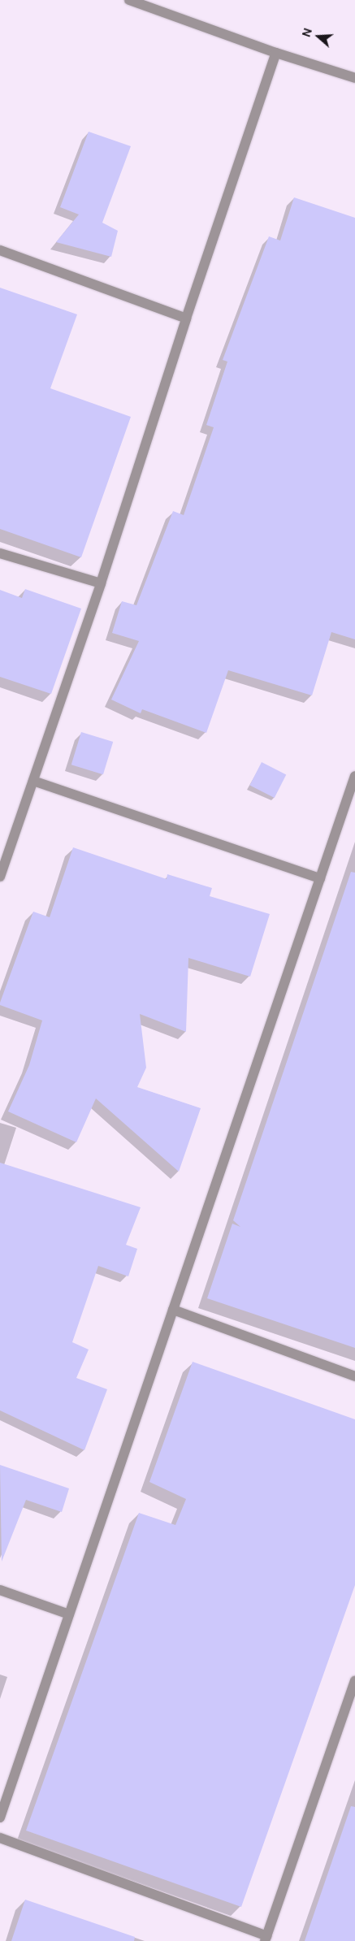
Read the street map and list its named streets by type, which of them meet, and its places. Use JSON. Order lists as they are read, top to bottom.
{
  "north": "left"
}
